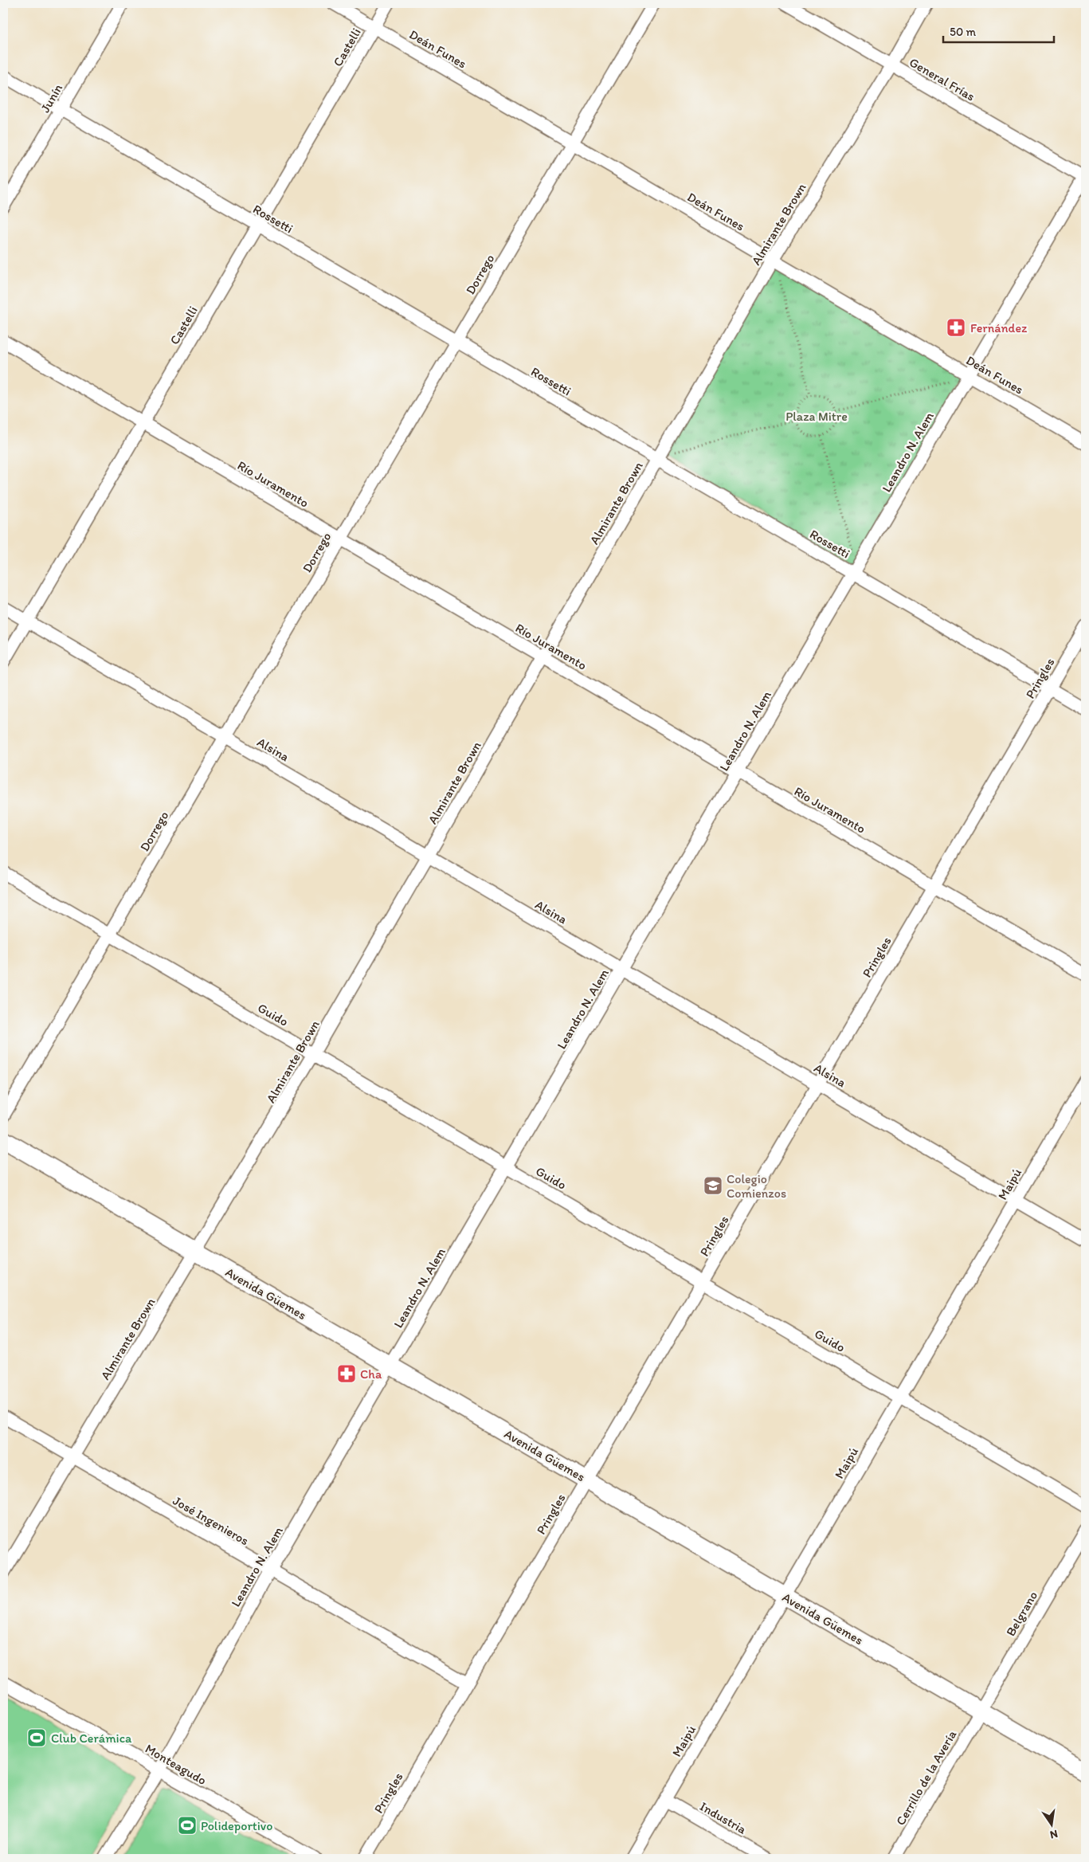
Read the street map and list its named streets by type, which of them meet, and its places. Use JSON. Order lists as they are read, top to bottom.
{
  "streets": {
    "main road": ["Avenida Güemes"],
    "street": [
      "Castelli",
      "Deán Funes",
      "General Frías",
      "Junín",
      "Rossetti",
      "Almirante Brown",
      "Dorrego",
      "Leandro N. Alem",
      "Río Juramento",
      "Pringles",
      "Alsina",
      "Guido",
      "Maipú",
      "José Ingenieros",
      "Belgrano",
      "Monteagudo",
      "Cerrillo de la Avería",
      "Industria"
    ]
  },
  "crossings": [
    ["Castelli", "Deán Funes"],
    ["Castelli", "Rossetti"],
    ["Castelli", "Río Juramento"],
    ["Castelli", "Alsina"],
    ["Deán Funes", "Almirante Brown"],
    ["Deán Funes", "Dorrego"],
    ["Deán Funes", "Leandro N. Alem"],
    ["General Frías", "Almirante Brown"],
    ["General Frías", "Leandro N. Alem"],
    ["Junín", "Rossetti"],
    ["Rossetti", "Almirante Brown"],
    ["Rossetti", "Dorrego"],
    ["Rossetti", "Leandro N. Alem"],
    ["Rossetti", "Pringles"],
    ["Almirante Brown", "Río Juramento"],
    ["Almirante Brown", "Alsina"],
    ["Almirante Brown", "Guido"],
    ["Almirante Brown", "Avenida Güemes"],
    ["Almirante Brown", "José Ingenieros"],
    ["Dorrego", "Río Juramento"],
    ["Dorrego", "Alsina"],
    ["Dorrego", "Guido"],
    ["Leandro N. Alem", "Río Juramento"],
    ["Leandro N. Alem", "Alsina"],
    ["Leandro N. Alem", "Guido"],
    ["Leandro N. Alem", "Avenida Güemes"],
    ["Leandro N. Alem", "José Ingenieros"],
    ["Leandro N. Alem", "Monteagudo"],
    ["Río Juramento", "Pringles"],
    ["Pringles", "Alsina"],
    ["Pringles", "Guido"],
    ["Pringles", "Avenida Güemes"],
    ["Pringles", "José Ingenieros"],
    ["Alsina", "Maipú"],
    ["Guido", "Maipú"],
    ["Maipú", "Avenida Güemes"],
    ["Maipú", "Industria"],
    ["Avenida Güemes", "Belgrano"],
    ["Avenida Güemes", "Cerrillo de la Avería"],
    ["Belgrano", "Cerrillo de la Avería"]
  ],
  "parks": ["Plaza Mitre"],
  "places": {
    "pharmacy": ["Fernández", "Cha"],
    "school or university": ["Colegio Comienzos"],
    "sports": ["Club Cerámica", "Polideportivo"]
  },
  "scale_bar": "50 m",
  "north": "bottom"
}
